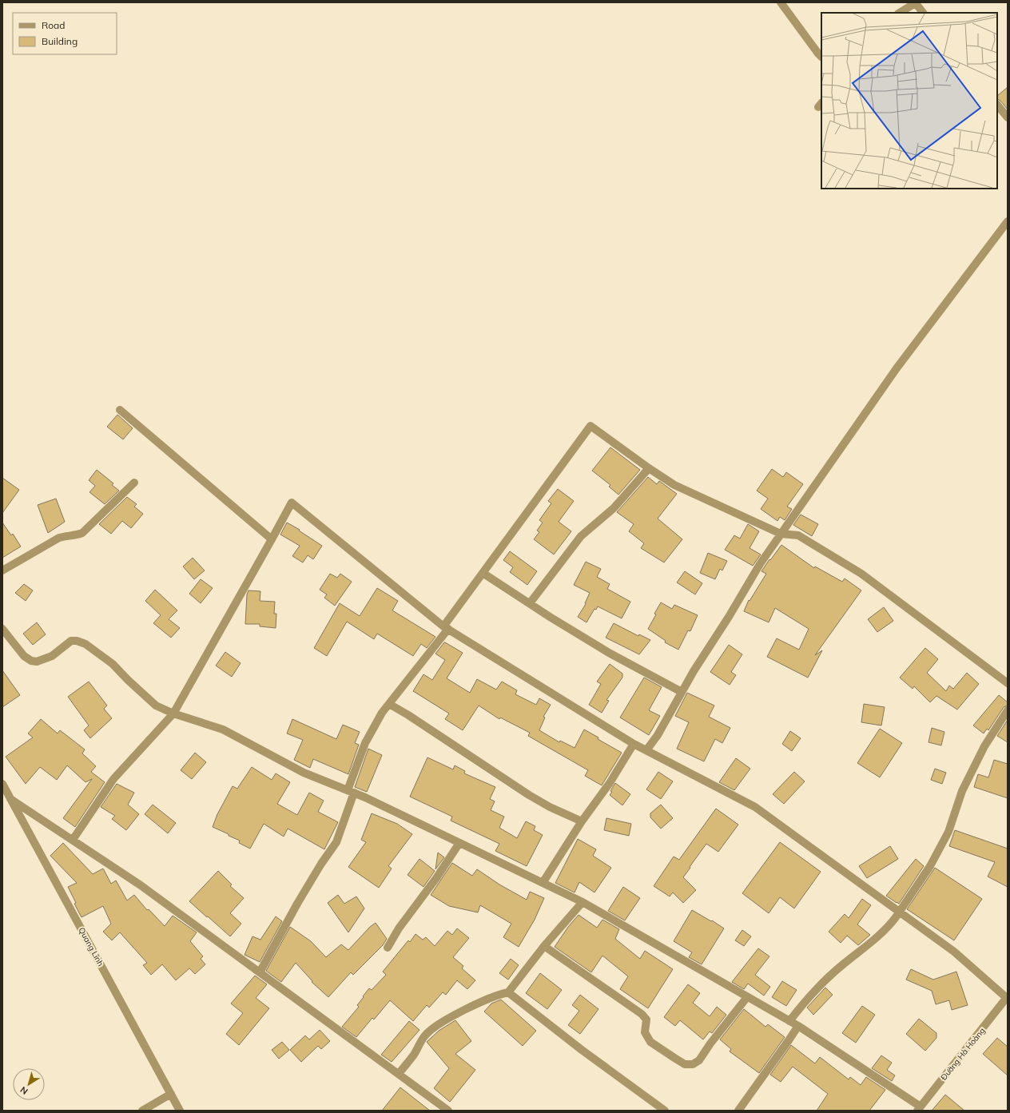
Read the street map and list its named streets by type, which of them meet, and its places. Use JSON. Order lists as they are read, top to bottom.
{
  "streets": {
    "street": ["Quang Lĩnh", "Đường Hà Hoàng"]
  },
  "legend": ["Road", "Building"],
  "north": "bottom left"
}
